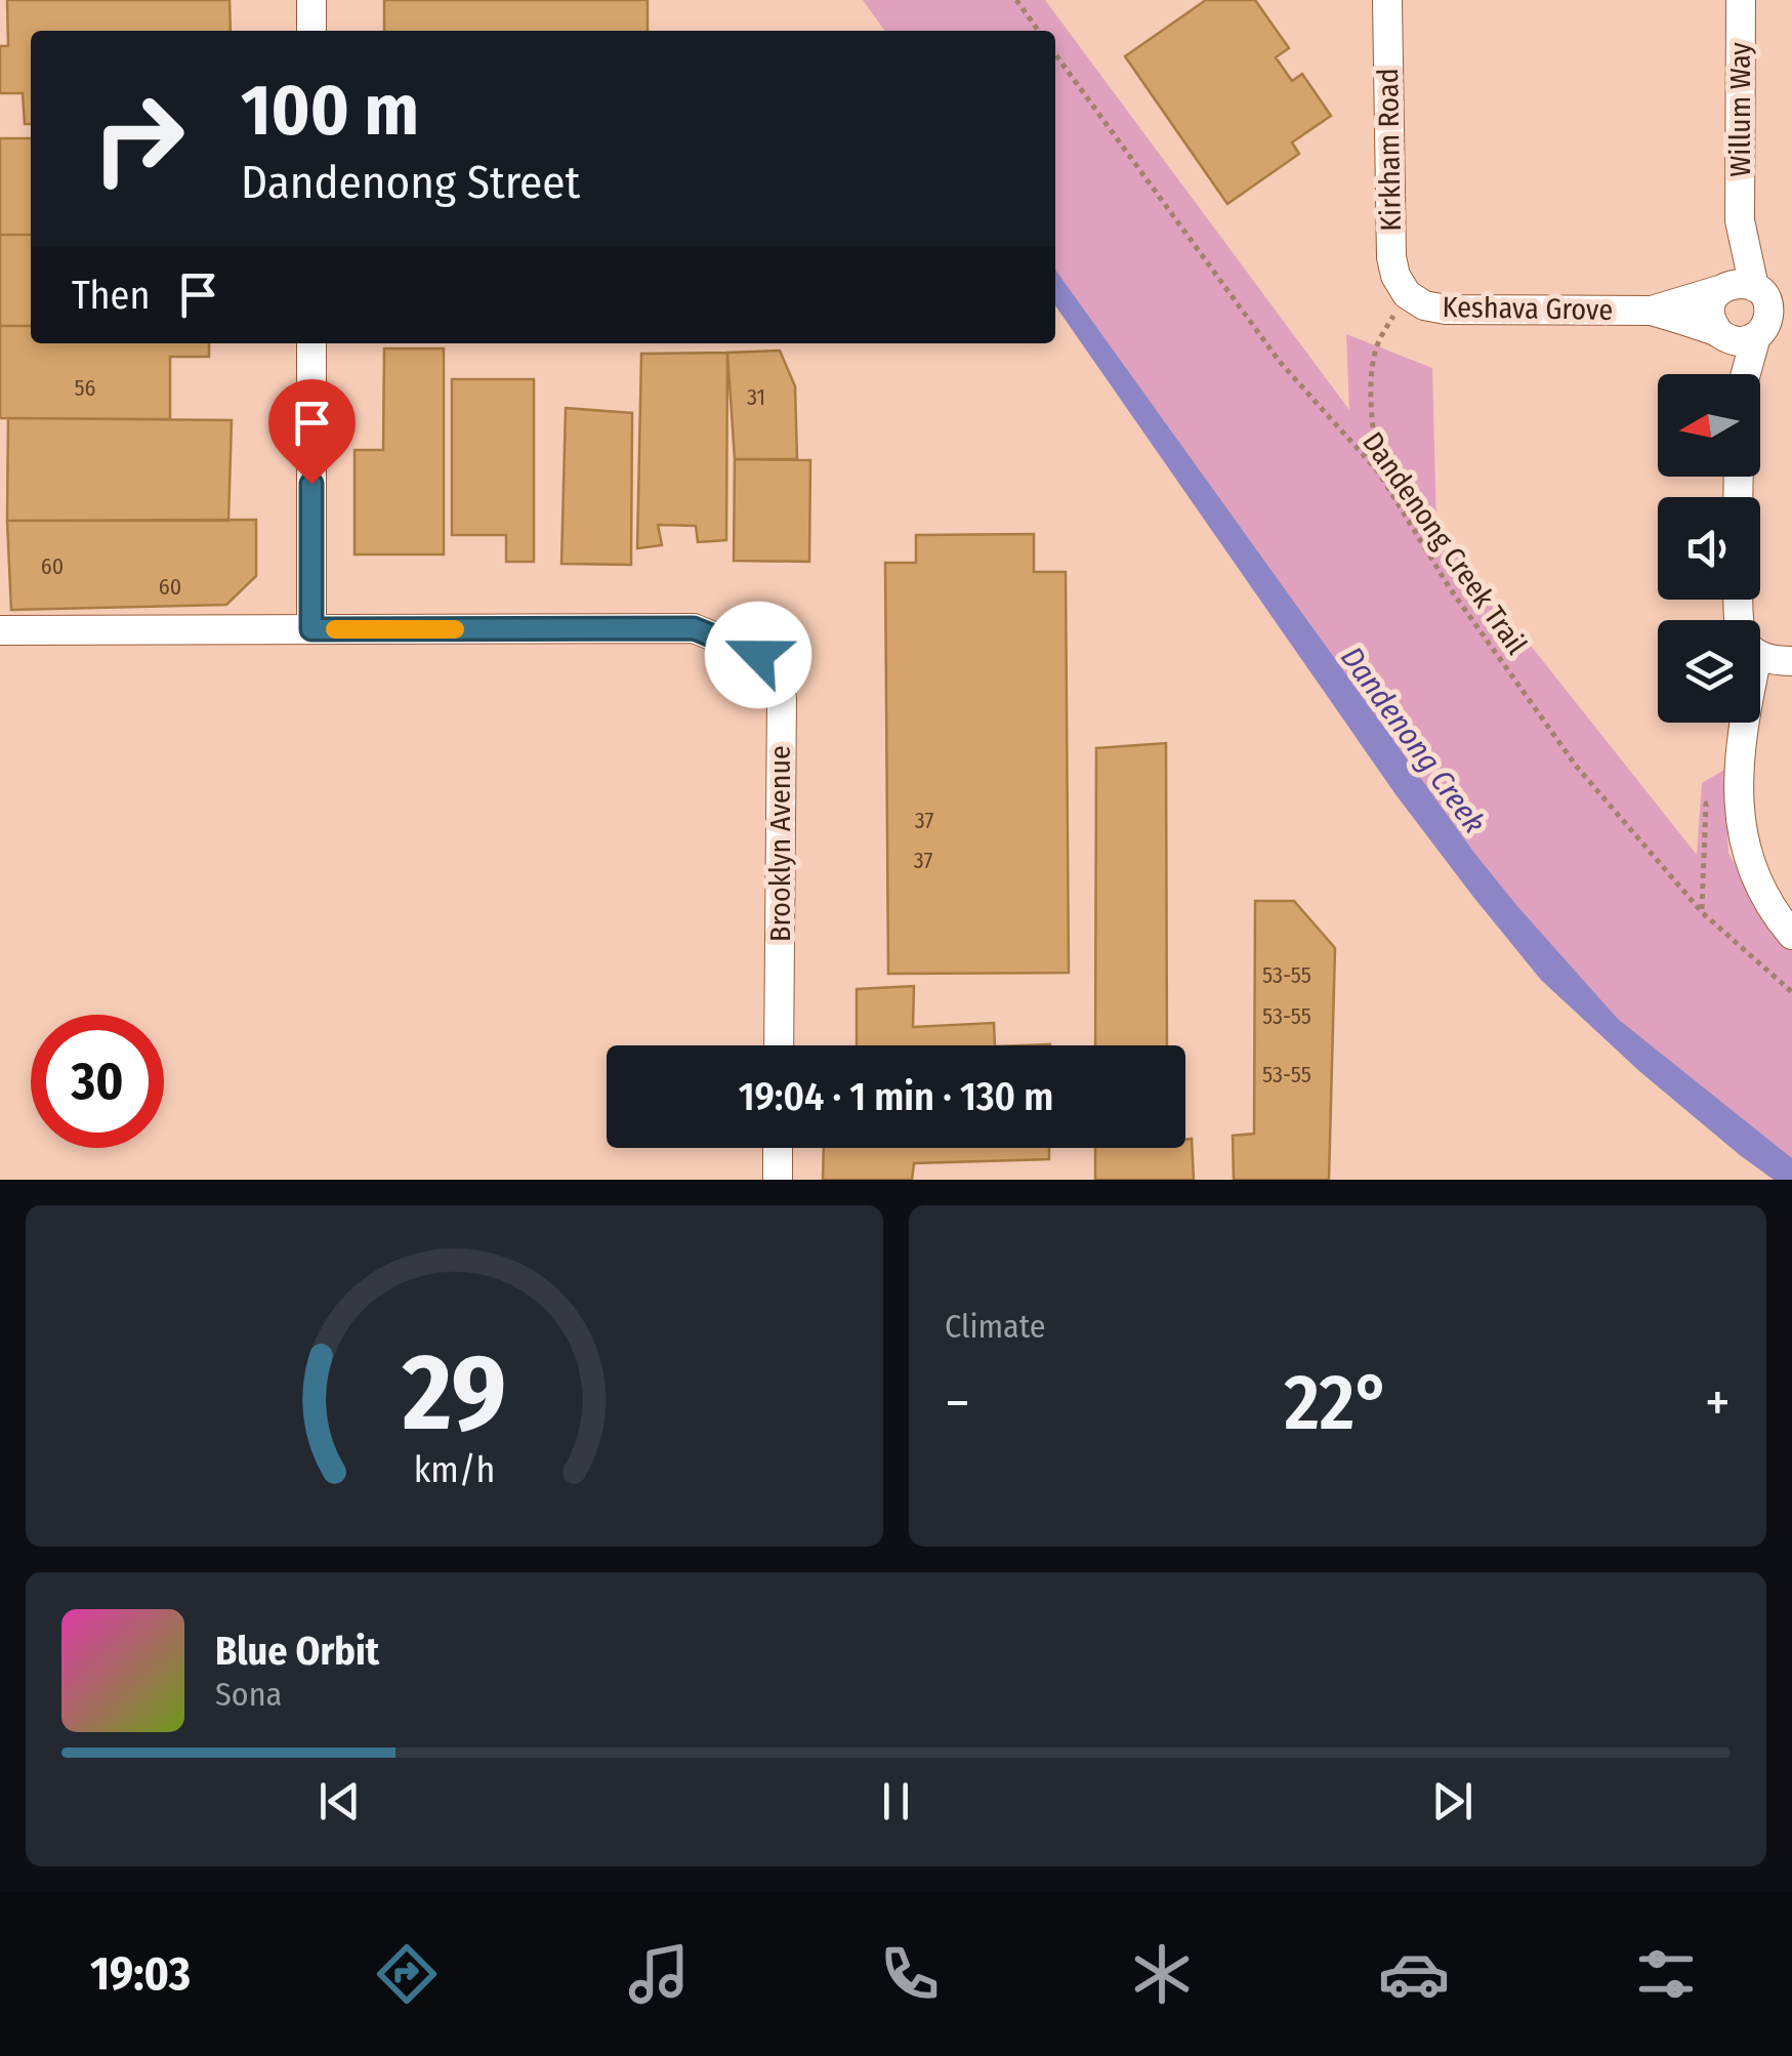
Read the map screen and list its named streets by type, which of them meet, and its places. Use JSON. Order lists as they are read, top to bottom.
{
  "streets": {
    "street": [
      "Willum Way",
      "Kirkham Road",
      "Keshava Grove",
      "Brooklyn Avenue"
    ],
    "path": ["Dandenong Creek Trail"]
  },
  "crossings": [
    ["Willum Way", "Keshava Grove"],
    ["Kirkham Road", "Keshava Grove"]
  ],
  "water": ["Dandenong Creek"],
  "house_numbers": [
    "56",
    "31",
    "60",
    "60",
    "37",
    "37",
    "53-55",
    "53-55",
    "53-55"
  ],
  "north": "left",
  "page": {
    "turn": ["100 m", "Dandenong Street"],
    "then": "Then",
    "limit": "30",
    "trip": "19:04 · 1 min · 130 m",
    "tile": "Climate",
    "heat": ["−", "22°", "+"],
    "song": ["Blue Orbit", "Sona"],
    "tabs": "19:03",
    "gauge": ["29", "km/h"]
  }
}
